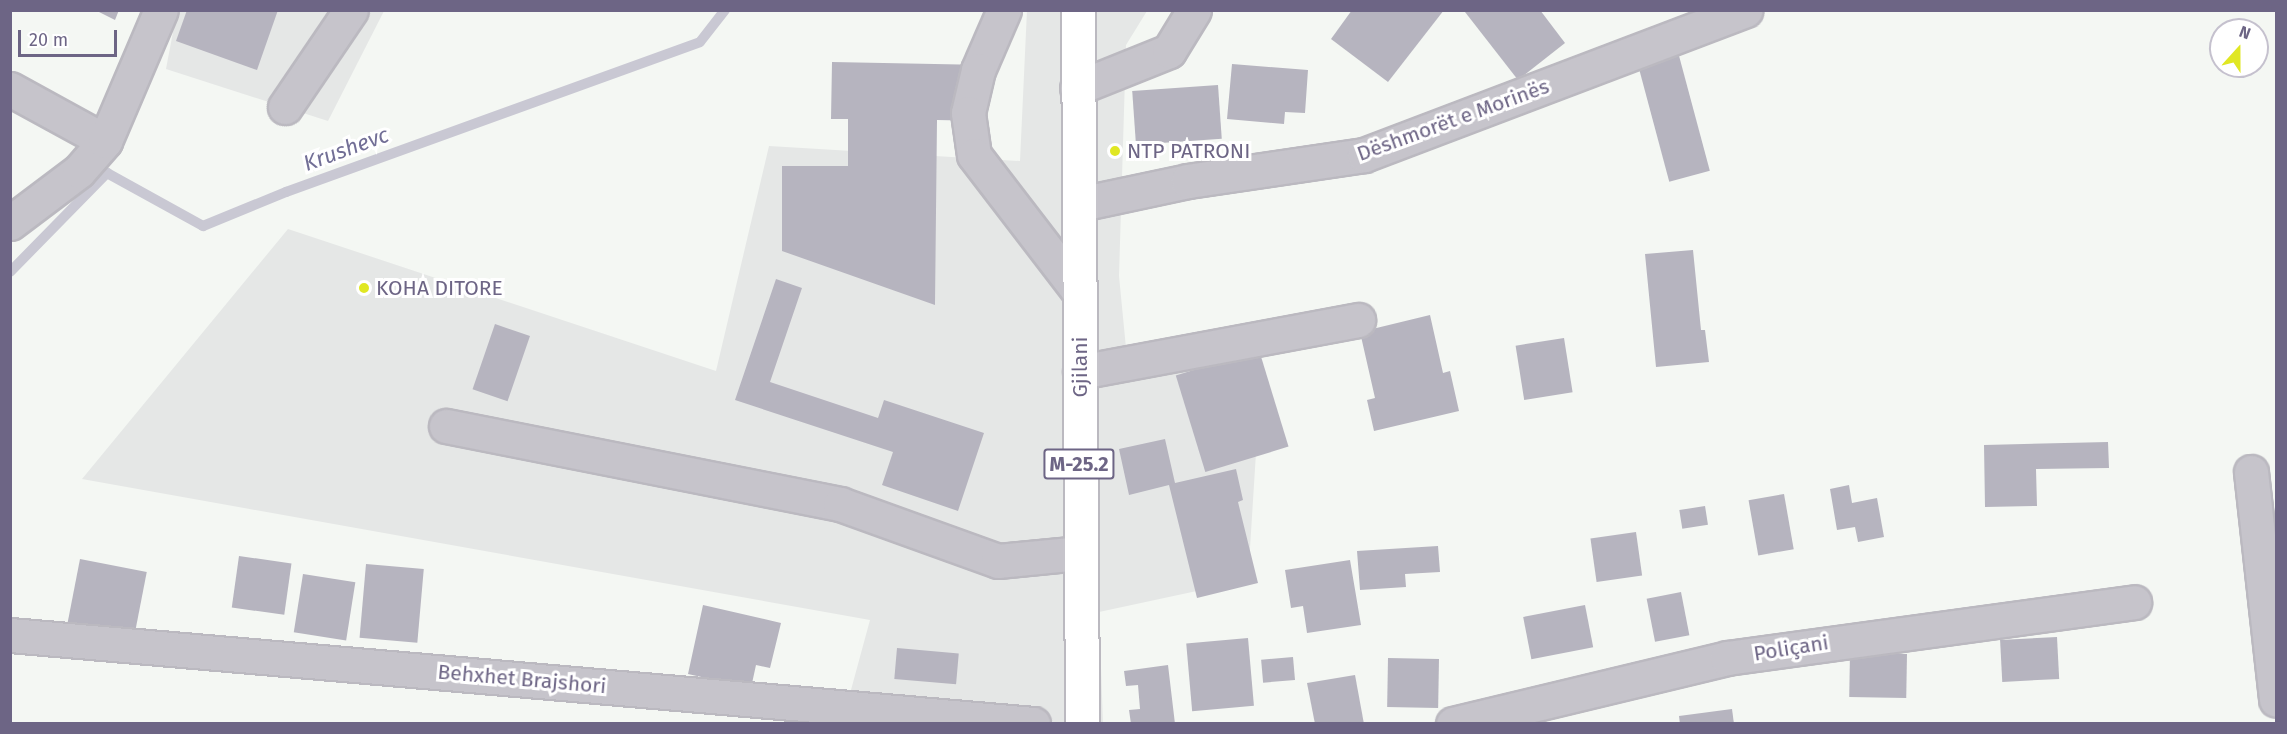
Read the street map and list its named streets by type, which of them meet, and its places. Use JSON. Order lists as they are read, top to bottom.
{
  "streets": {
    "main road": ["Gjilani", "M-25.2"],
    "street": ["Dëshmorët e Morinës", "Poliçani", "Behxhet Brajshori"]
  },
  "crossings": [
    ["Dëshmorët e Morinës", "Gjilani"]
  ],
  "water": ["Krushevc"],
  "places": ["NTP PATRONI", "KOHA DITORE"],
  "scale_bar": "20 m",
  "north": "top"
}
